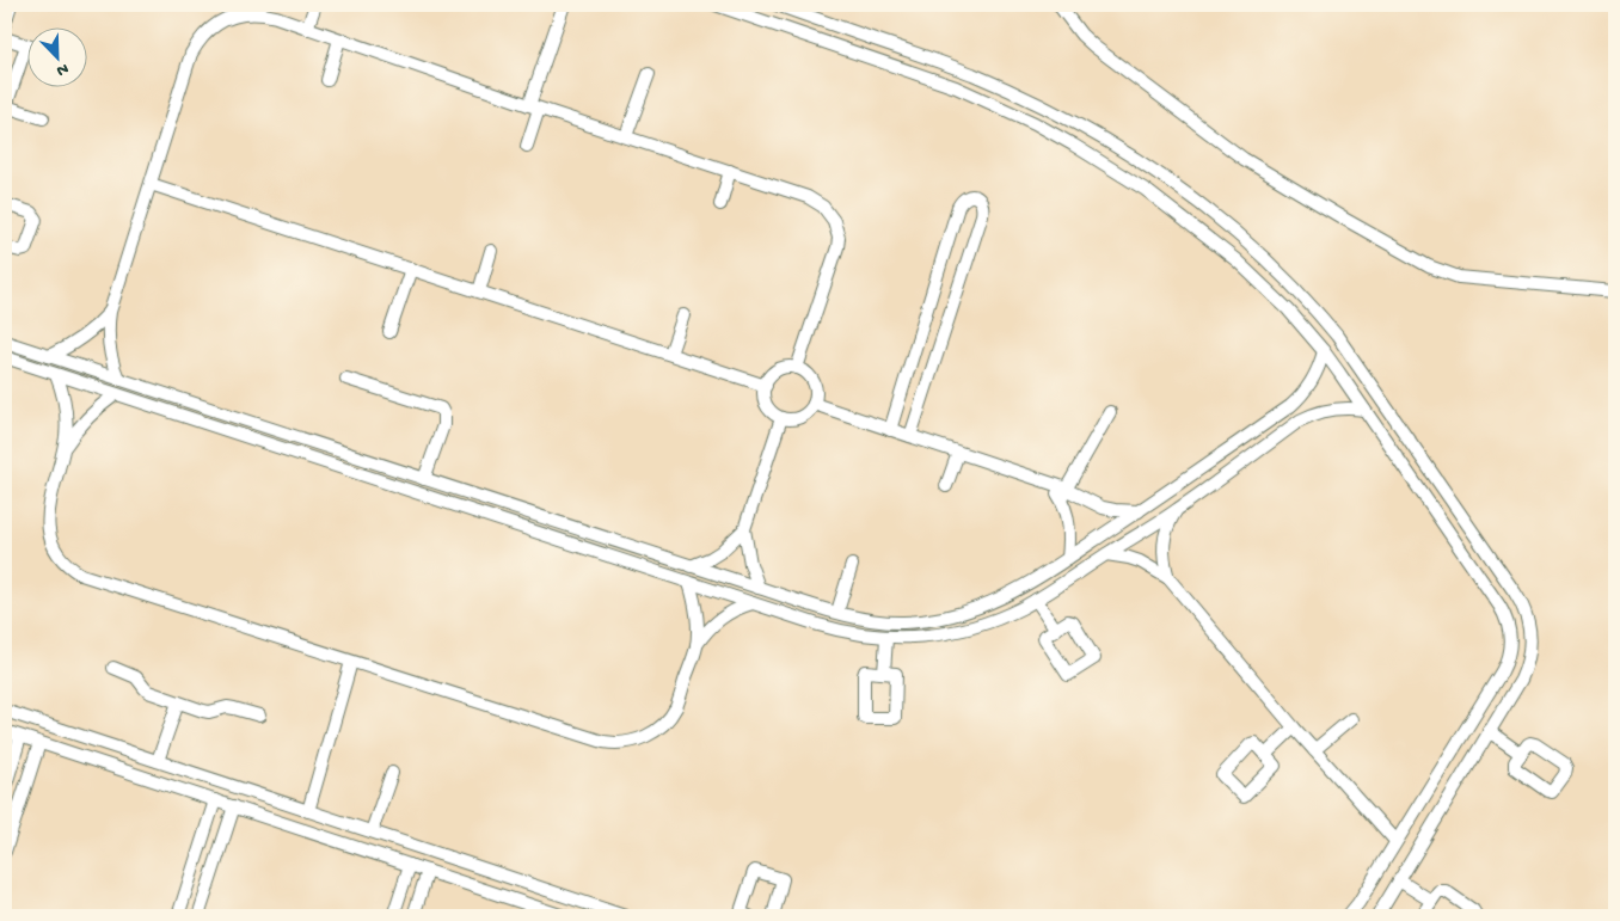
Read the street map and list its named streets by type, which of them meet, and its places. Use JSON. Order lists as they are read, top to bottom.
{
  "north": "bottom right"
}
